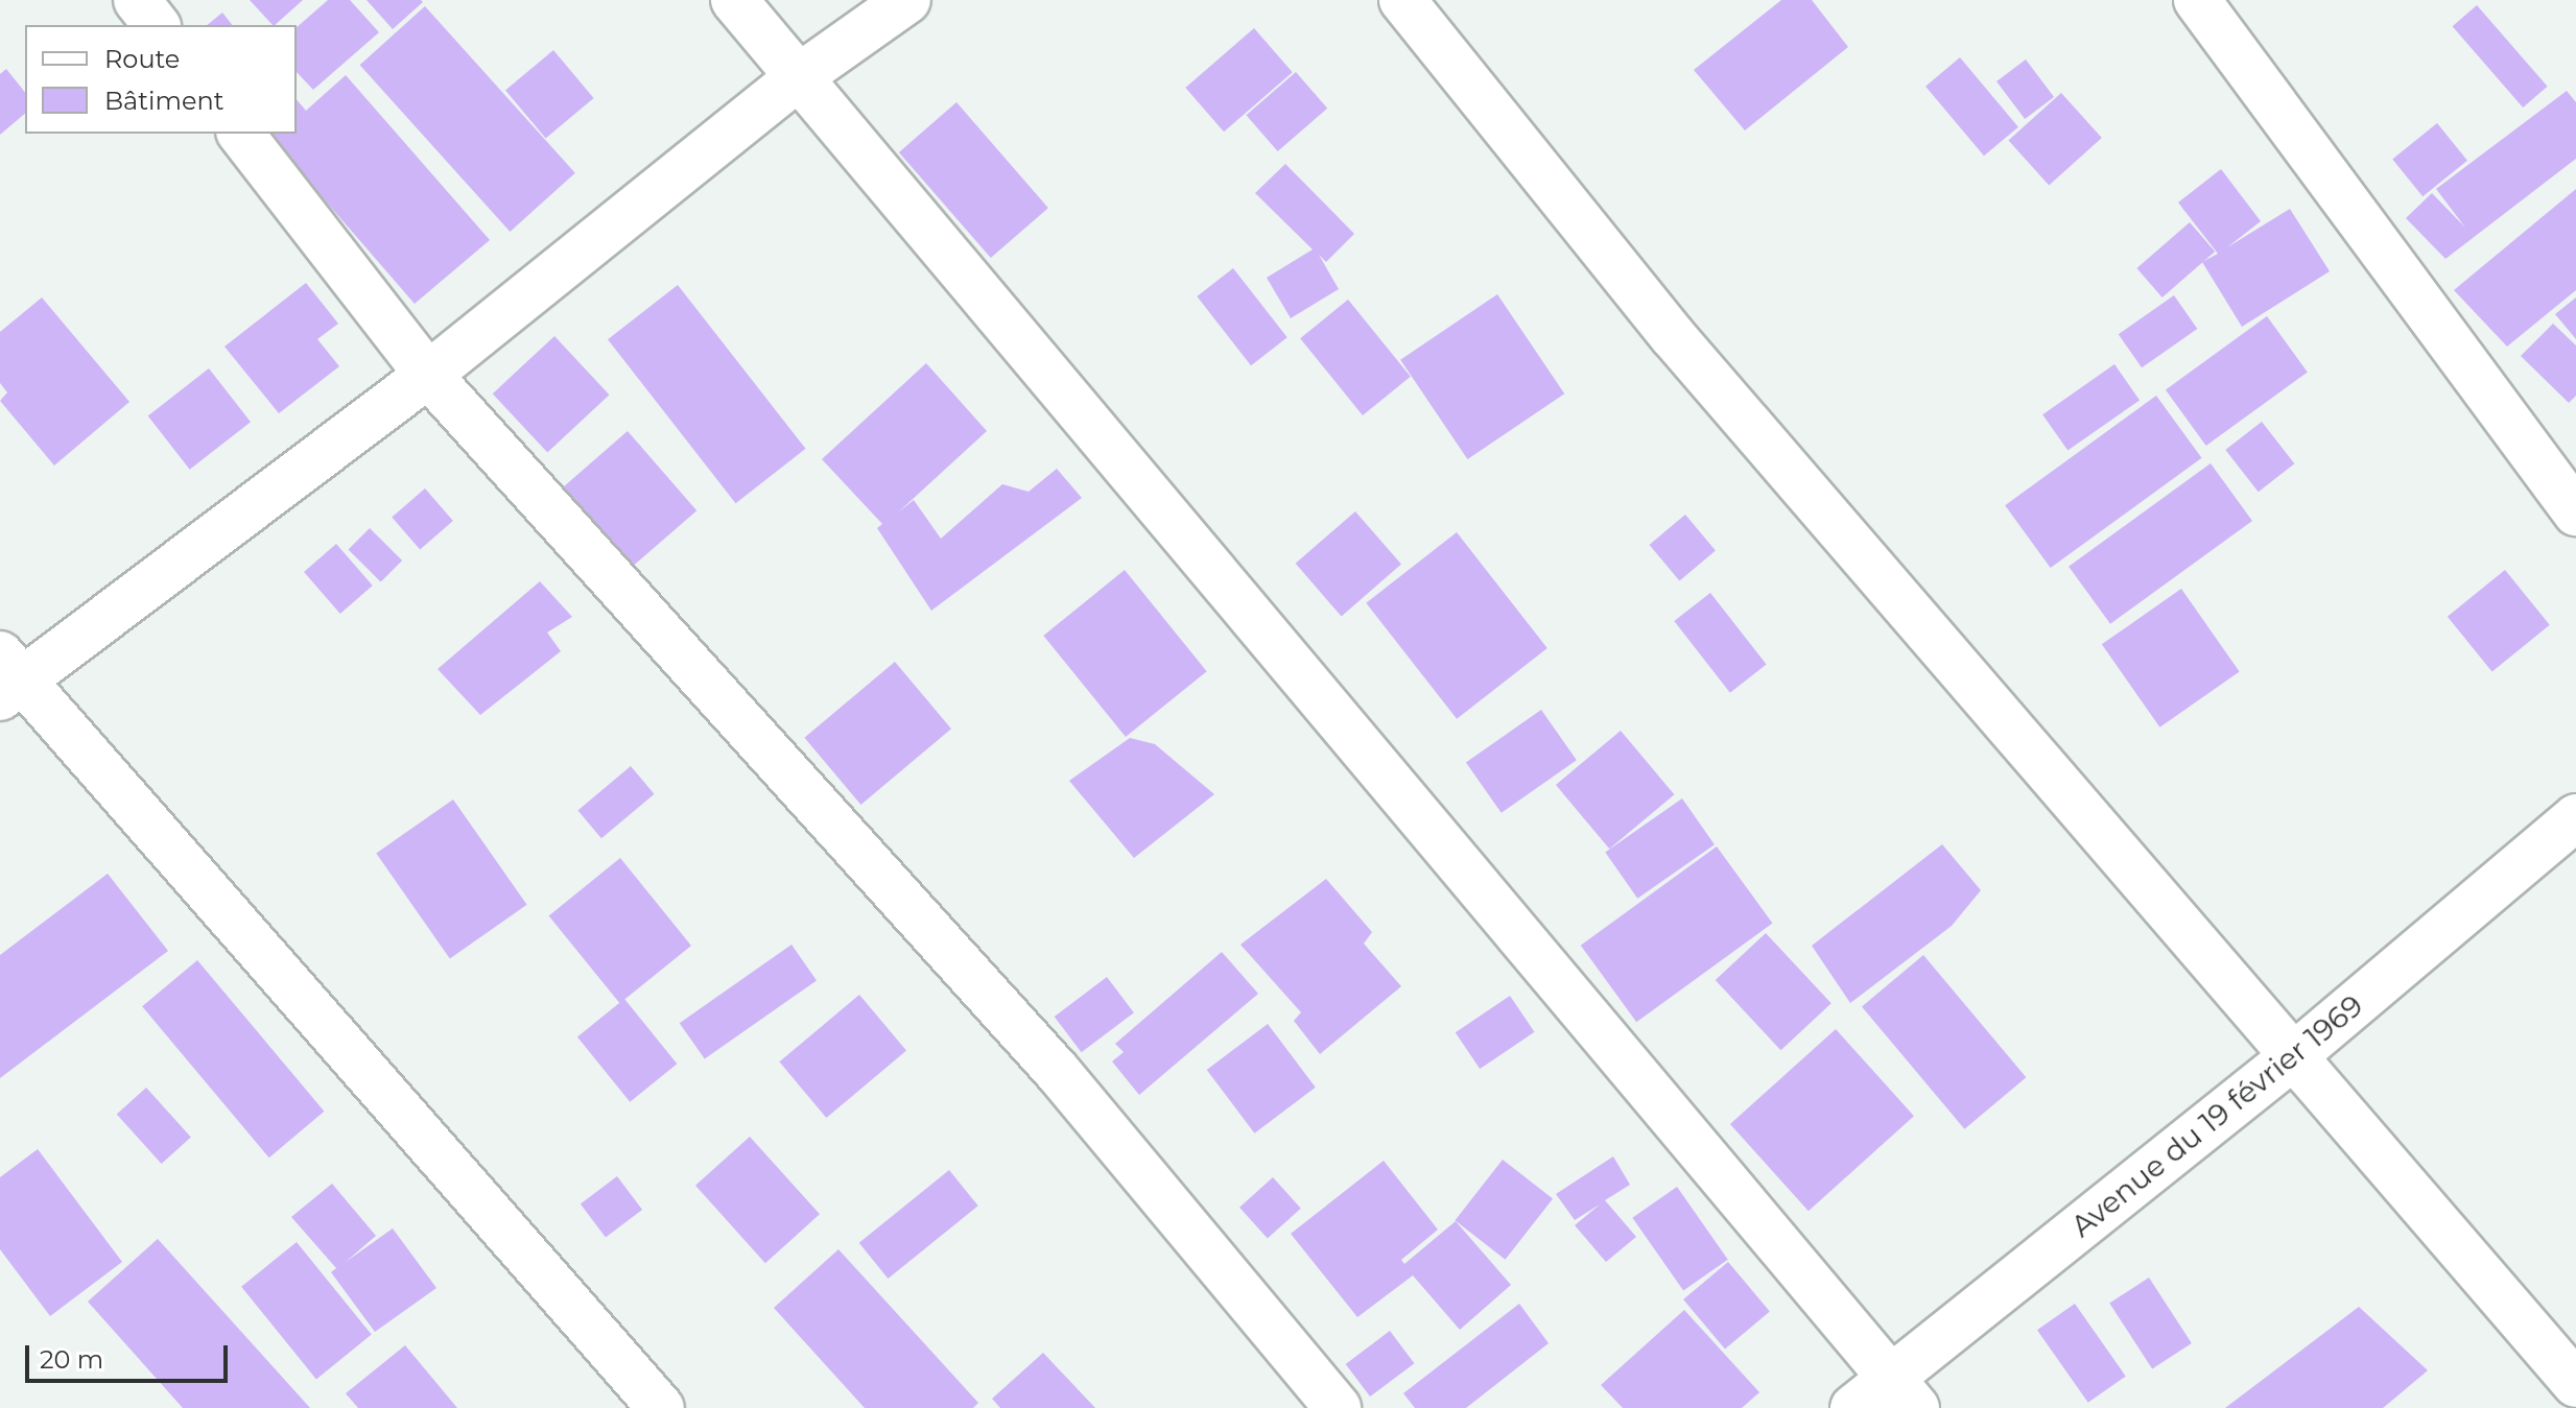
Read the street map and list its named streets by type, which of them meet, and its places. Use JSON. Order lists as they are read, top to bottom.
{
  "streets": {
    "street": ["Avenue du 19 février 1969"]
  },
  "legend": ["Route", "Bâtiment"],
  "scale_bar": "20 m"
}
